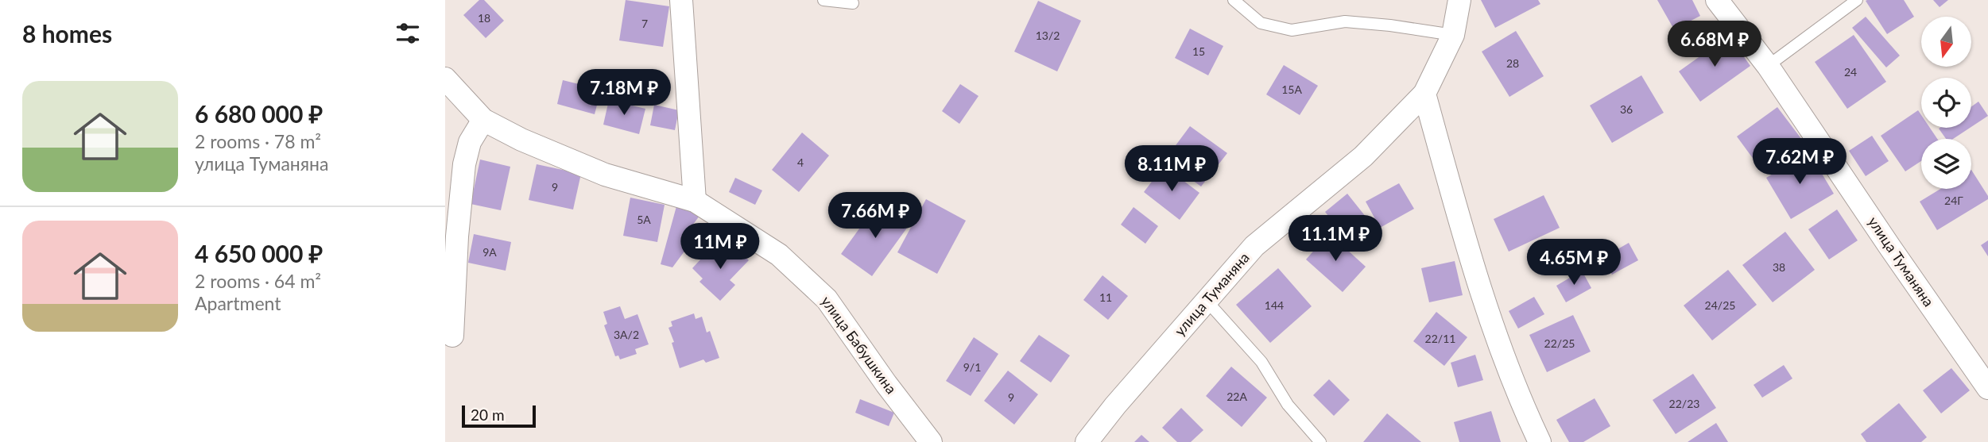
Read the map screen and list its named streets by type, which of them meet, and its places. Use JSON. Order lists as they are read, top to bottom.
{
  "streets": {
    "street": ["улица Туманяна", "улица Бабушкина"]
  },
  "house_numbers": [
    "18",
    "7",
    "13/2",
    "15",
    "28",
    "24",
    "15А",
    "36",
    "4",
    "9",
    "24Г",
    "5А",
    "9А",
    "38",
    "11",
    "144",
    "24/25",
    "3А/2",
    "22/11",
    "22/25",
    "9/1",
    "22А",
    "9",
    "22/23"
  ],
  "scale_bar": "20 m",
  "north": "bottom",
  "page": {
    "heading": "8 homes",
    "price": [
      "6.68M ₽",
      "7.18M ₽",
      "7.62M ₽",
      "8.11M ₽",
      "7.66M ₽",
      "11.1M ₽",
      "11M ₽",
      "4.65M ₽"
    ],
    "list": [
      {
        "name": "6 680 000 ₽",
        "note": "2 rooms · 78 m² · улица Туманяна"
      },
      {
        "name": "4 650 000 ₽",
        "note": "2 rooms · 64 m² · Apartment"
      }
    ],
    "scale": "20 m"
  }
}
